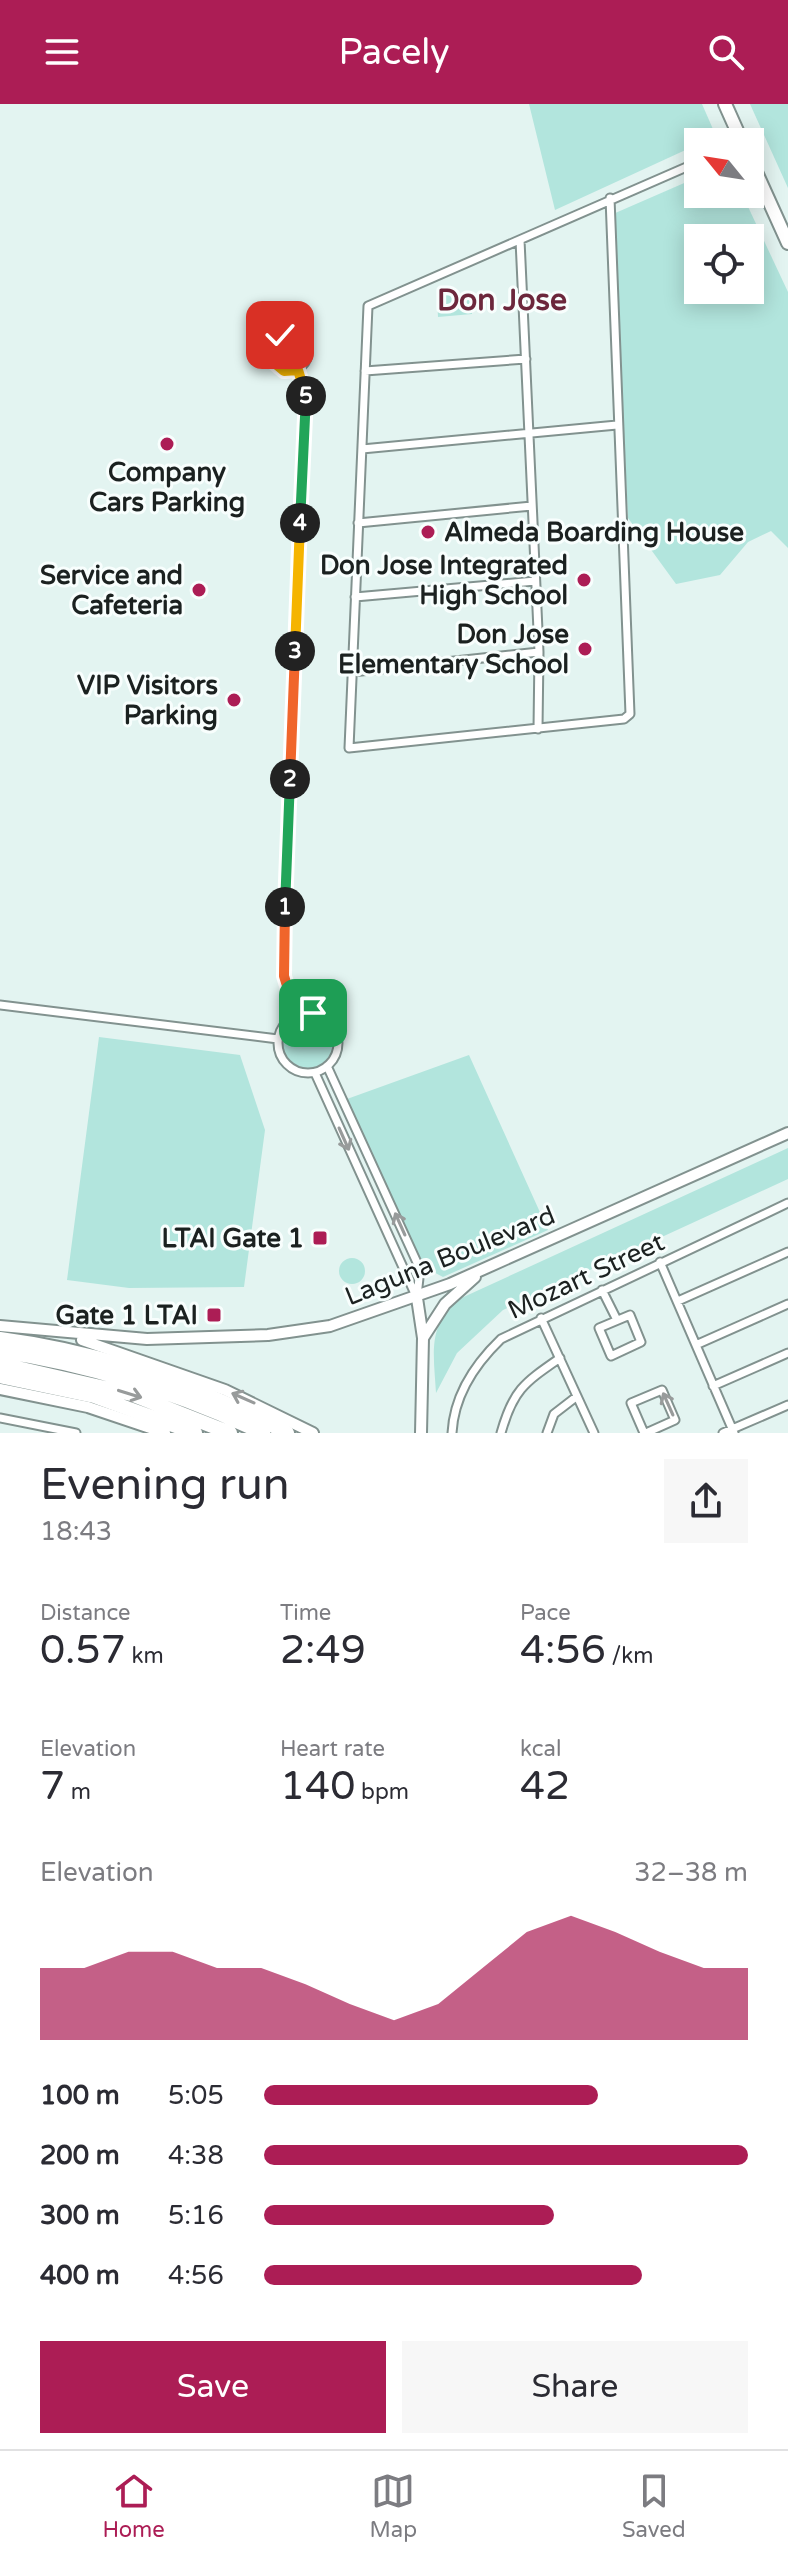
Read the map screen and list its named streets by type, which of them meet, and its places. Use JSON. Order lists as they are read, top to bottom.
{
  "streets": {
    "main road": ["Laguna Boulevard"],
    "street": ["Mozart Street"]
  },
  "districts": ["Don Jose"],
  "places": {
    "other": [
      "Company Cars Parking",
      "Almeda Boarding House",
      "Don Jose Integrated High School",
      "Service and Cafeteria",
      "Don Jose Elementary School",
      "VIP Visitors Parking"
    ],
    "transit": ["LTAI Gate 1", "Gate 1 LTAI"]
  },
  "north": "top left",
  "page": {
    "header": "Pacely",
    "pins": [
      "5",
      "4",
      "3",
      "2",
      "1"
    ],
    "heading": ["Evening run", "18:43"],
    "stats": [
      ["Distance", "0.57 km"],
      ["Time", "2:49"],
      ["Pace", "4:56 /km"],
      ["Elevation", "7 m"],
      ["Heart rate", "140 bpm"],
      ["kcal", "42"]
    ],
    "chart": ["Elevation", "32–38 m"],
    "list": [
      {
        "name": "100 m",
        "note": "5:05"
      },
      {
        "name": "200 m",
        "note": "4:38"
      },
      {
        "name": "300 m",
        "note": "5:16"
      },
      {
        "name": "400 m",
        "note": "4:56"
      }
    ],
    "buttons": ["Save", "Share"],
    "tabs": ["Home", "Map", "Saved"]
  }
}
